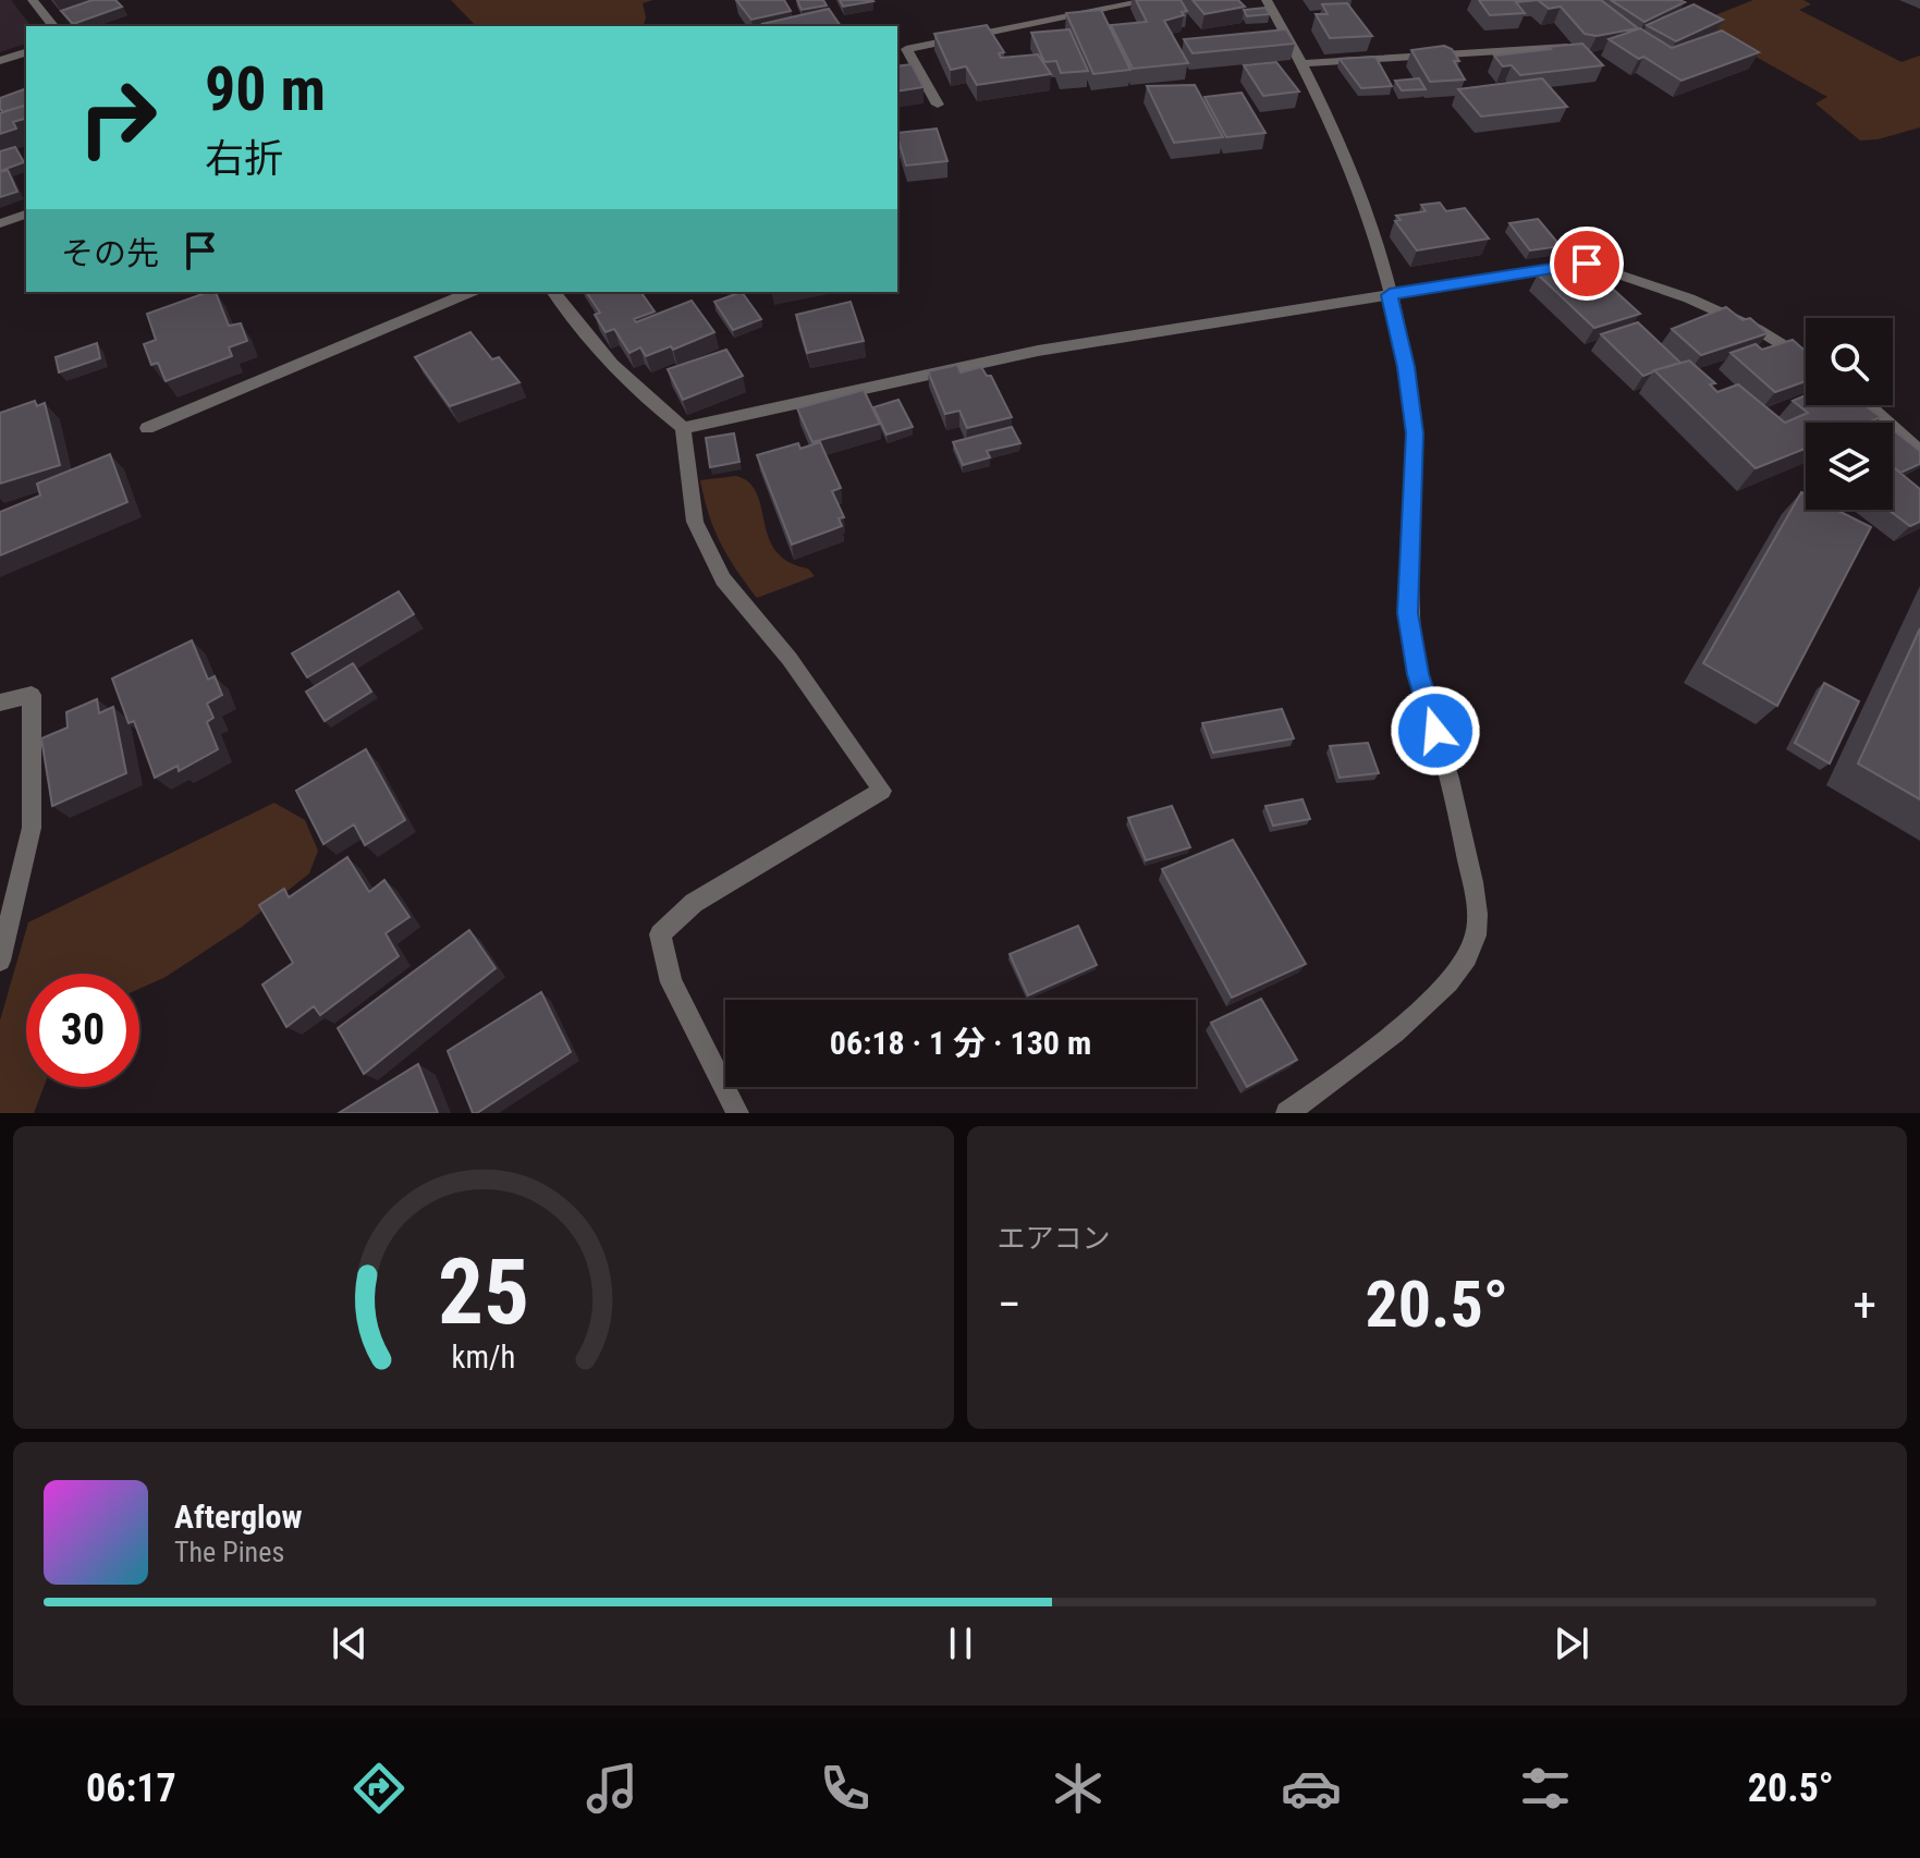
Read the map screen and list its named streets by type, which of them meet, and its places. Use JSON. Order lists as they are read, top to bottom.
{
  "page": {
    "turn": ["90 m", "右折"],
    "then": "その先",
    "limit": "30",
    "trip": "06:18 · 1 分 · 130 m",
    "tile": "エアコン",
    "heat": ["−", "20.5°", "+"],
    "song": ["Afterglow", "The Pines"],
    "tabs": ["06:17", "20.5°"],
    "gauge": ["25", "km/h"]
  }
}
